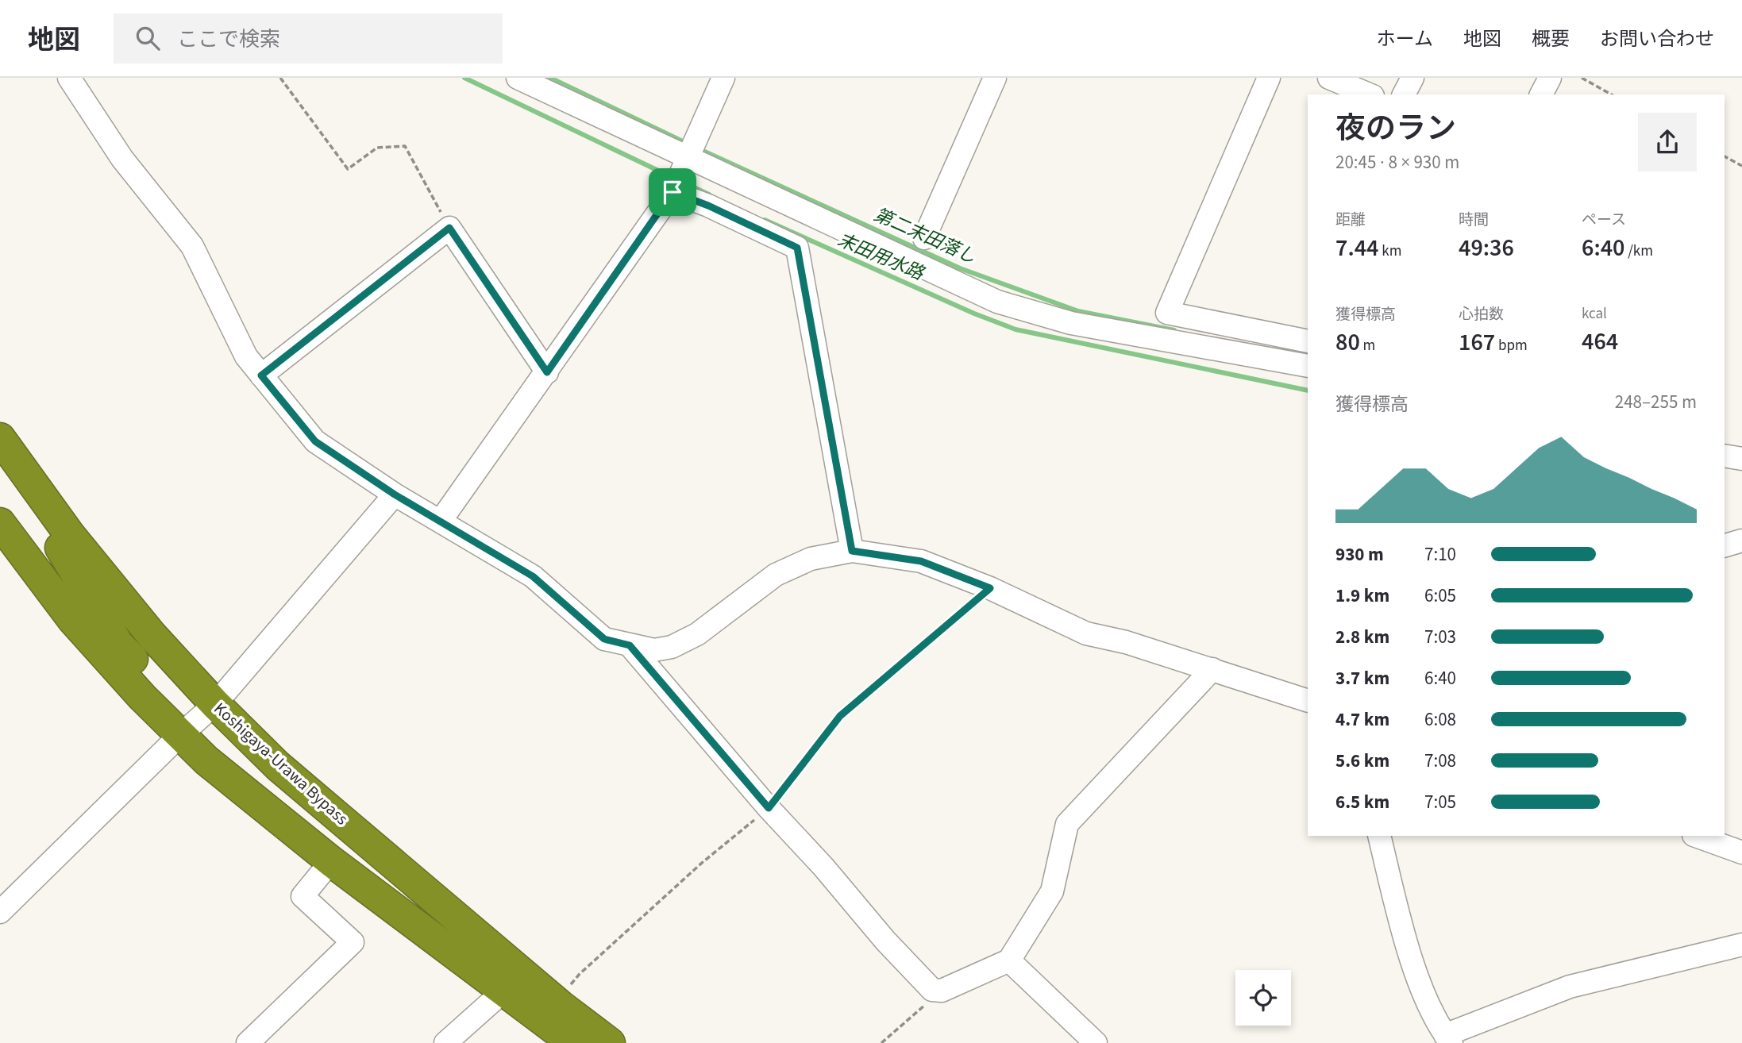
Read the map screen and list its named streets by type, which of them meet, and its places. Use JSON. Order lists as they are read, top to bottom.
{
  "streets": {
    "highway": ["Koshigaya-Urawa Bypass"]
  },
  "water": ["第二末田落し", "末田用水路"],
  "page": {
    "header": "地図",
    "search": "ここで検索",
    "nav": [
      "ホーム",
      "地図",
      "概要",
      "お問い合わせ"
    ],
    "heading": ["夜のラン", "20:45 · 8 × 930 m"],
    "stats": [
      ["距離", "7.44 km"],
      ["時間", "49:36"],
      ["ペース", "6:40 /km"],
      ["獲得標高", "80 m"],
      ["心拍数", "167 bpm"],
      ["kcal", "464"]
    ],
    "chart": ["獲得標高", "248–255 m"],
    "list": [
      {
        "name": "930 m",
        "note": "7:10"
      },
      {
        "name": "1.9 km",
        "note": "6:05"
      },
      {
        "name": "2.8 km",
        "note": "7:03"
      },
      {
        "name": "3.7 km",
        "note": "6:40"
      },
      {
        "name": "4.7 km",
        "note": "6:08"
      },
      {
        "name": "5.6 km",
        "note": "7:08"
      },
      {
        "name": "6.5 km",
        "note": "7:05"
      }
    ]
  }
}
